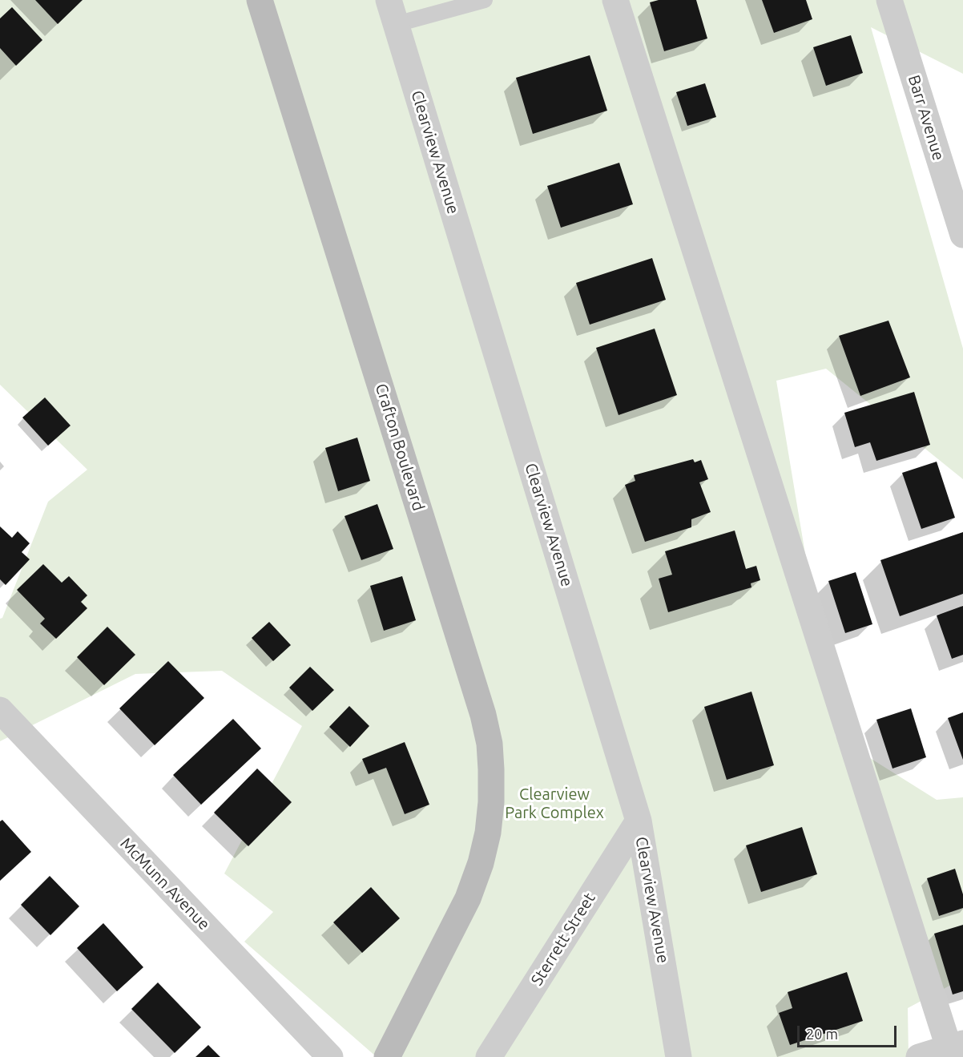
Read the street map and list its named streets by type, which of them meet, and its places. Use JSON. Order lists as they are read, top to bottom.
{
  "streets": {
    "main road": ["Crafton Boulevard"],
    "street": [
      "Barr Avenue",
      "Clearview Avenue",
      "McMunn Avenue",
      "Sterrett Street"
    ]
  },
  "crossings": [
    ["Clearview Avenue", "Sterrett Street"]
  ],
  "parks": ["Clearview Park Complex"],
  "scale_bar": "20 m"
}
